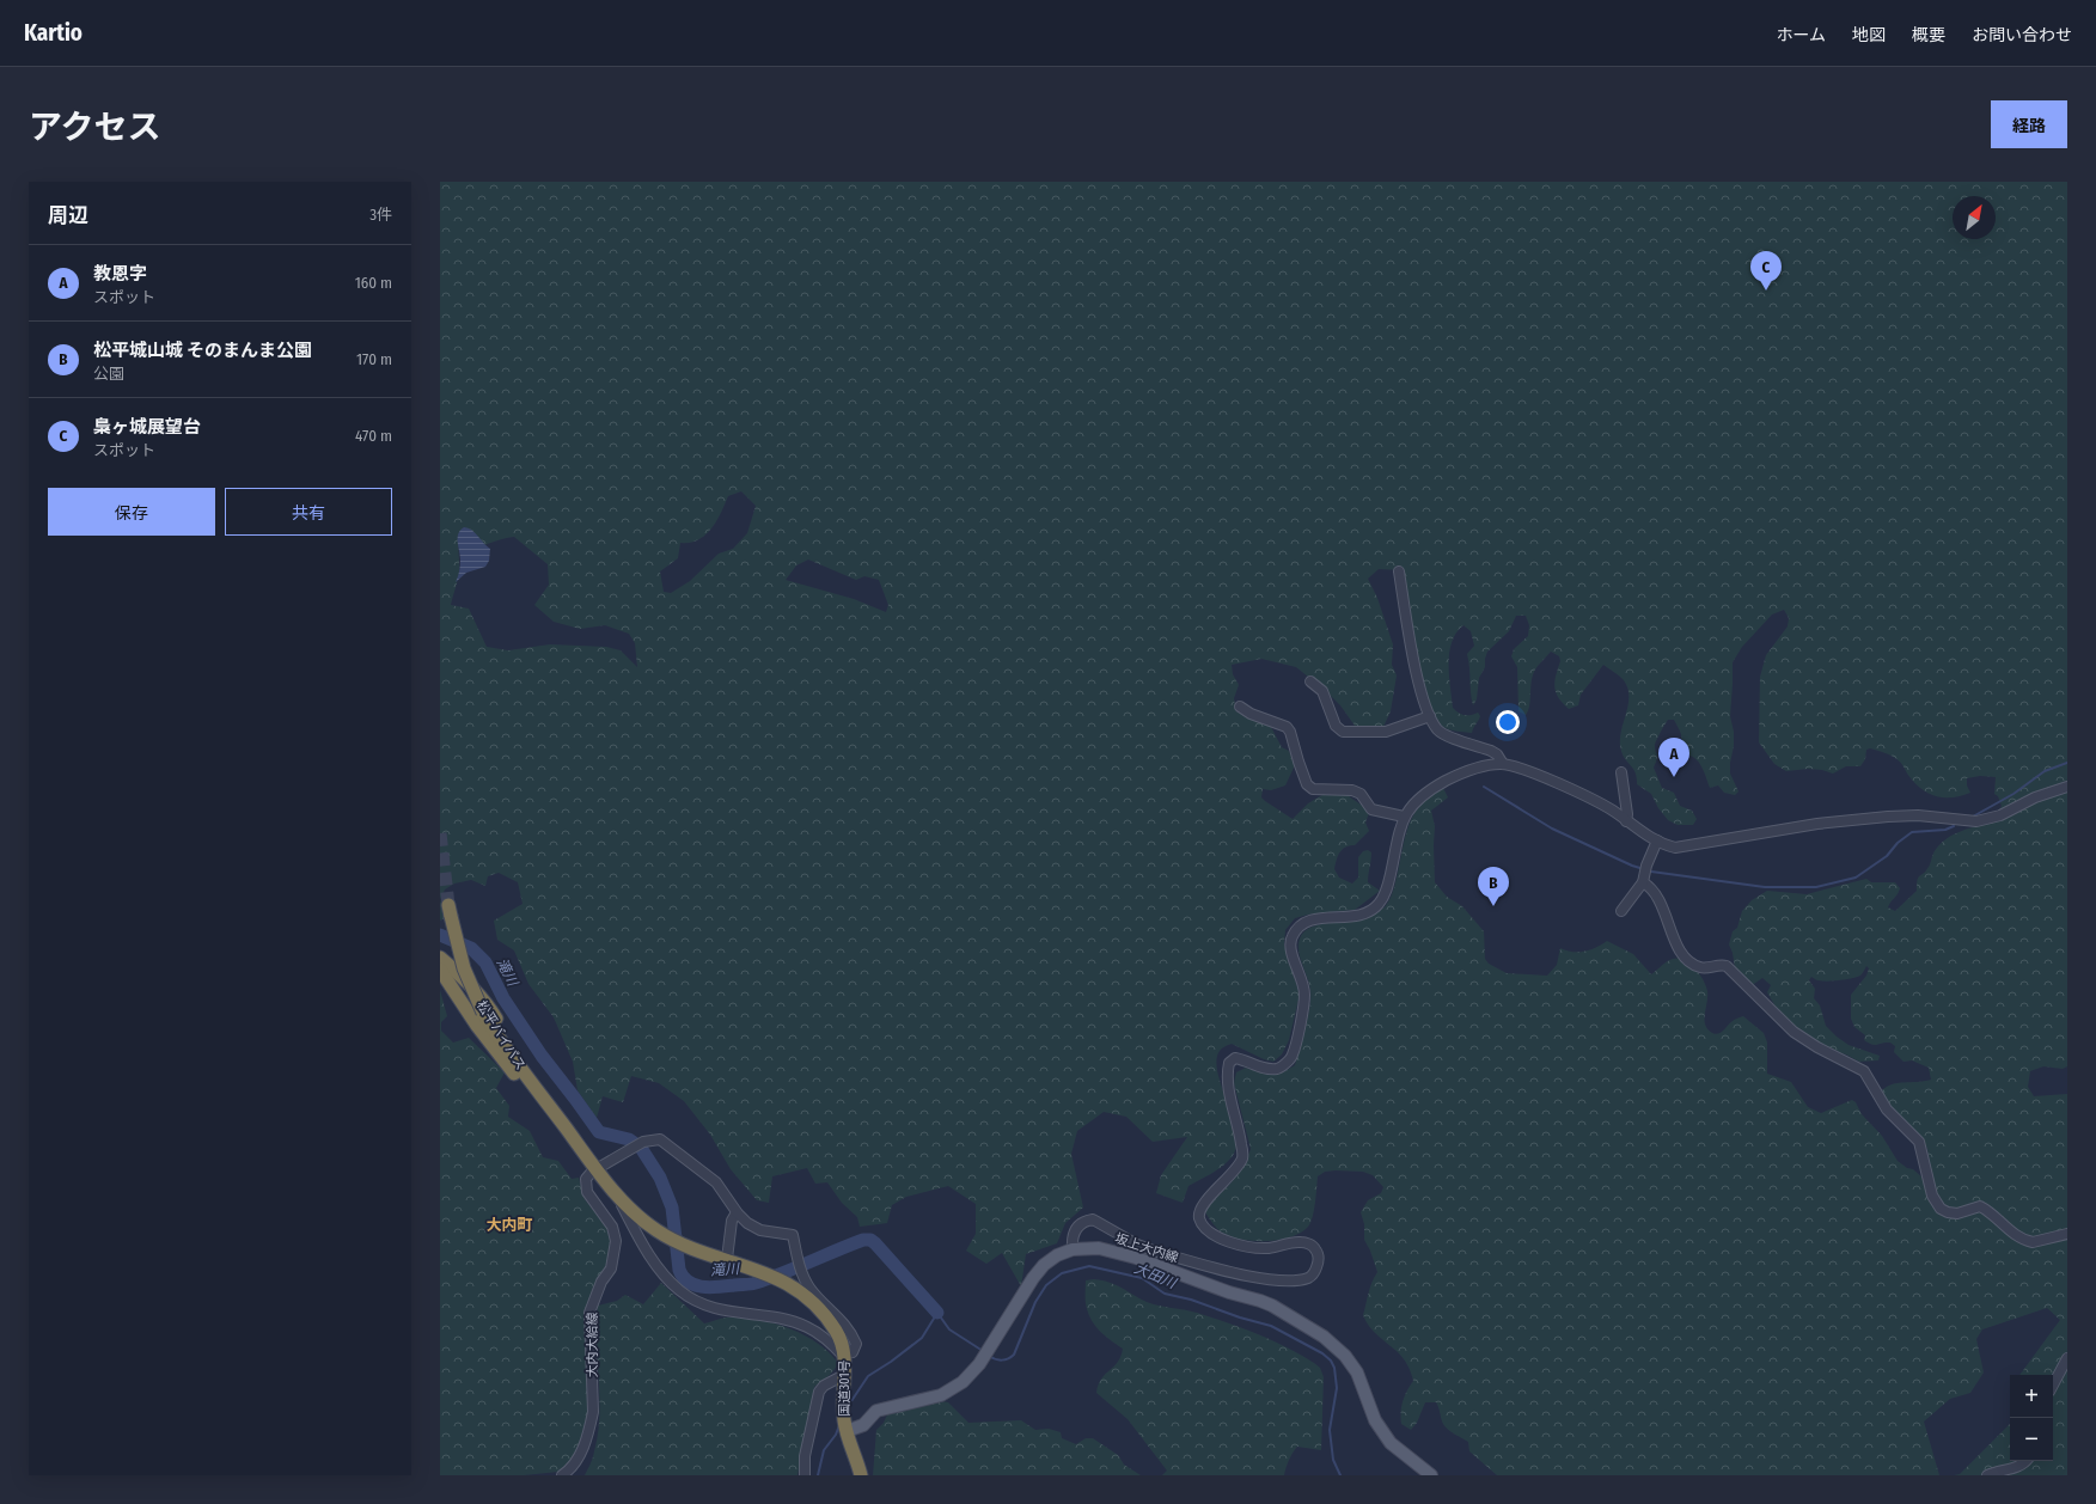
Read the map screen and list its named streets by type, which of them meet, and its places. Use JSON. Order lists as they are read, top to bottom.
{
  "streets": {
    "highway": ["松平バイパス", "国道301号"],
    "main road": ["坂上大内線"],
    "street": ["大内大給線"]
  },
  "crossings": [
    ["松平バイパス", "国道301号"],
    ["坂上大内線", "国道301号"],
    ["大内大給線", "国道301号"]
  ],
  "districts": ["大内町"],
  "water": ["滝川", "大田川"],
  "north": "top right",
  "page": {
    "header": "Kartio",
    "nav": [
      "ホーム",
      "地図",
      "概要",
      "お問い合わせ"
    ],
    "title": "アクセス",
    "buttons": [
      "経路",
      ["保存", "共有"]
    ],
    "heading": ["周辺", "3件"],
    "list": [
      {
        "mark": "A",
        "name": "教恩字",
        "note": "スポット",
        "value": "160 m"
      },
      {
        "mark": "B",
        "name": "松平城山城 そのまんま公園",
        "note": "公園",
        "value": "170 m"
      },
      {
        "mark": "C",
        "name": "梟ヶ城展望台",
        "note": "スポット",
        "value": "470 m"
      }
    ],
    "pins": ["C", "A", "B"],
    "map_buttons": ["+", "−"]
  }
}
